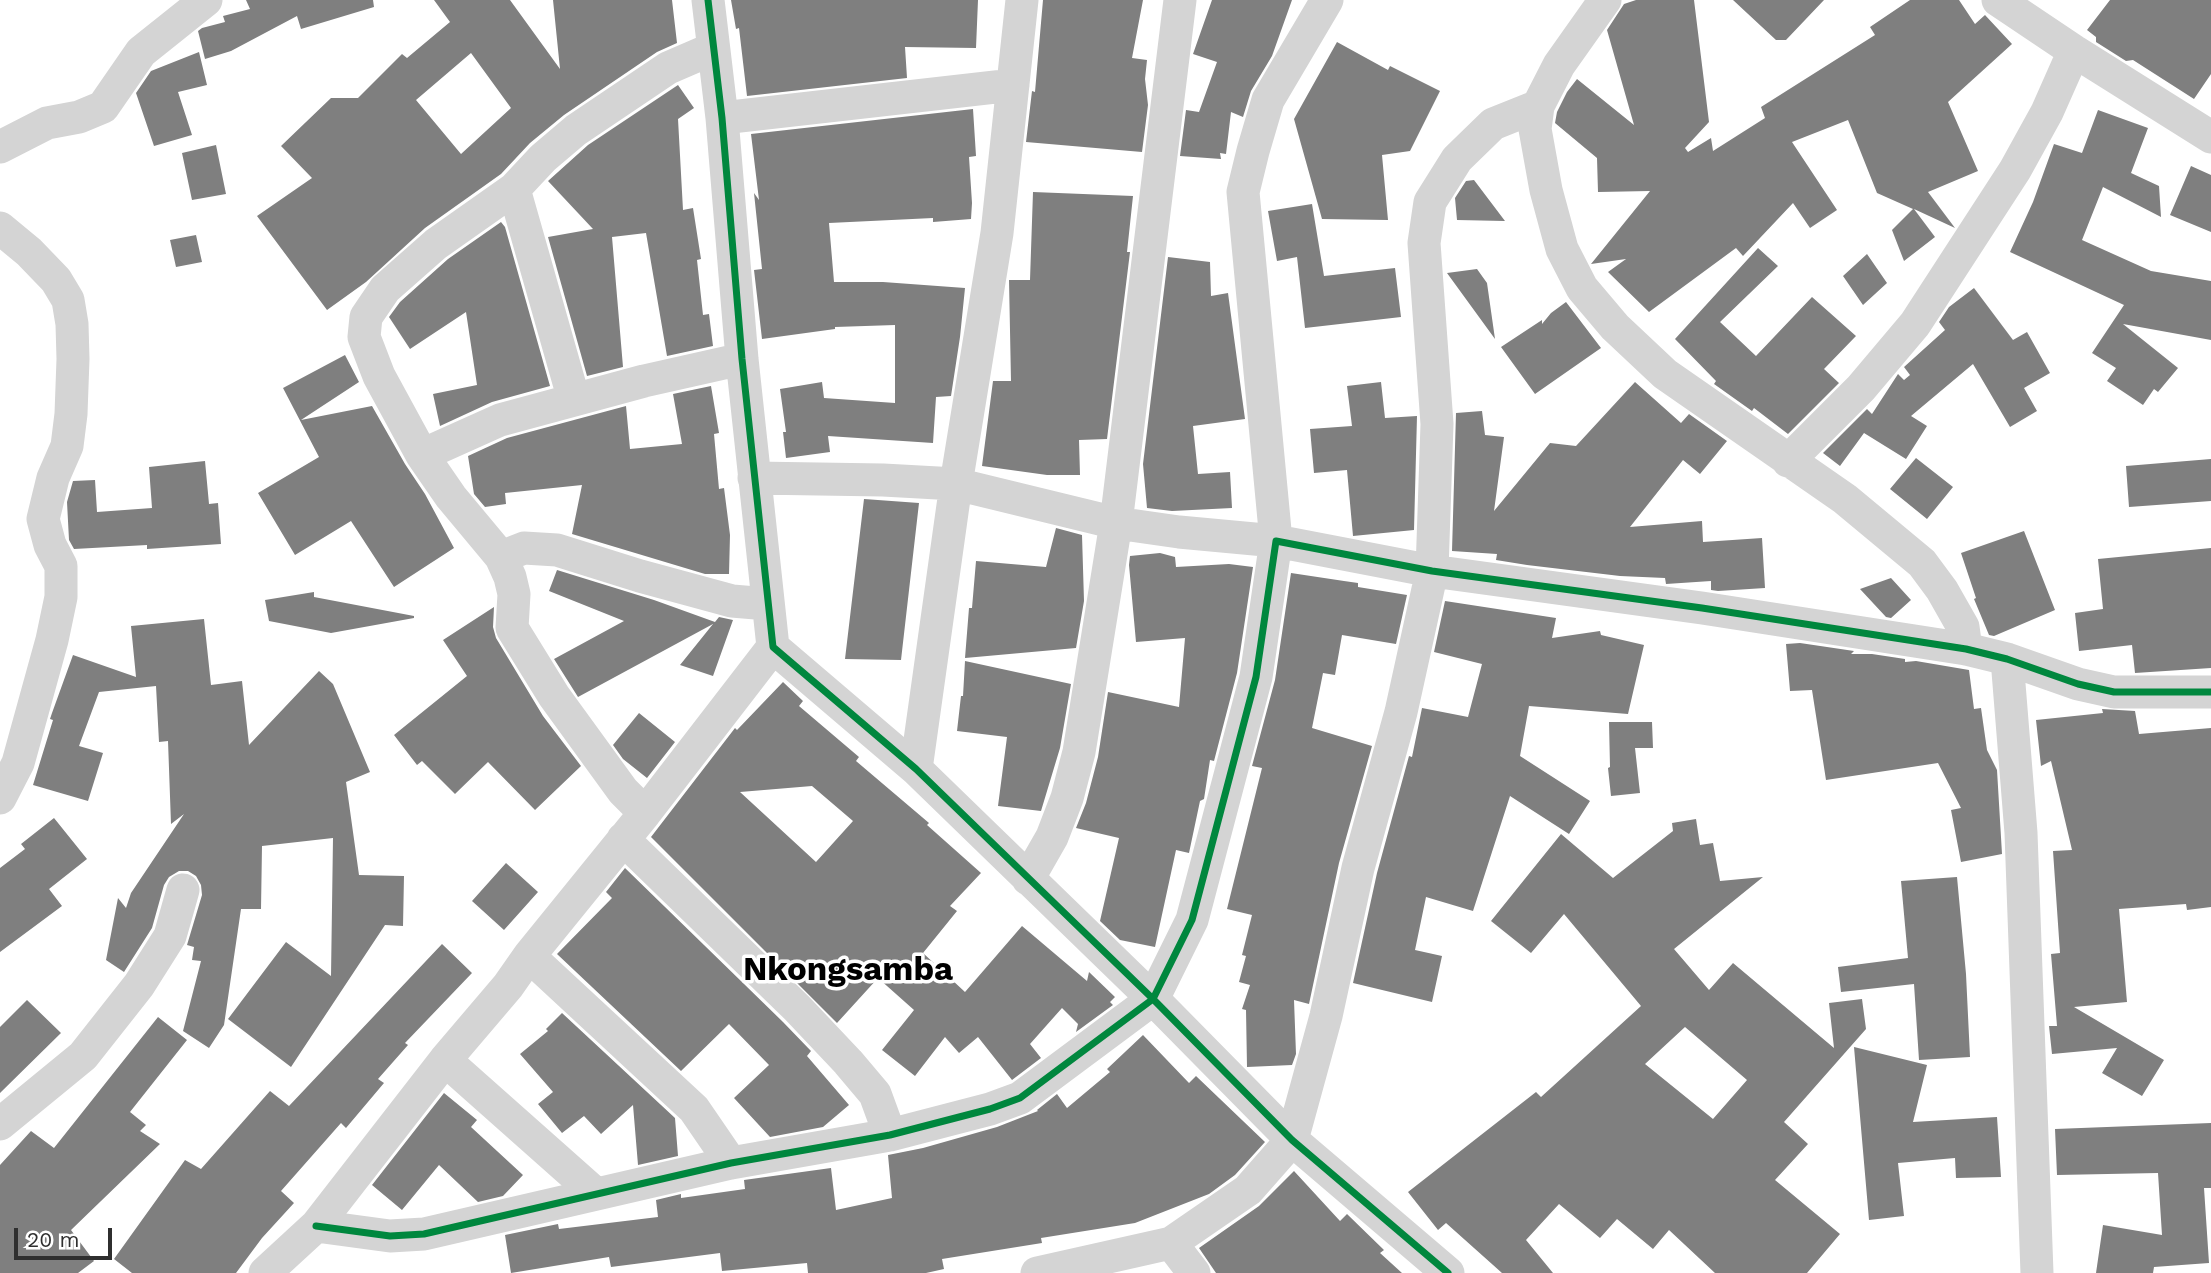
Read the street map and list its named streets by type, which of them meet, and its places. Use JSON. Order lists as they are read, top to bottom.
{
  "districts": ["Nkongsamba"],
  "scale_bar": "20 m"
}
